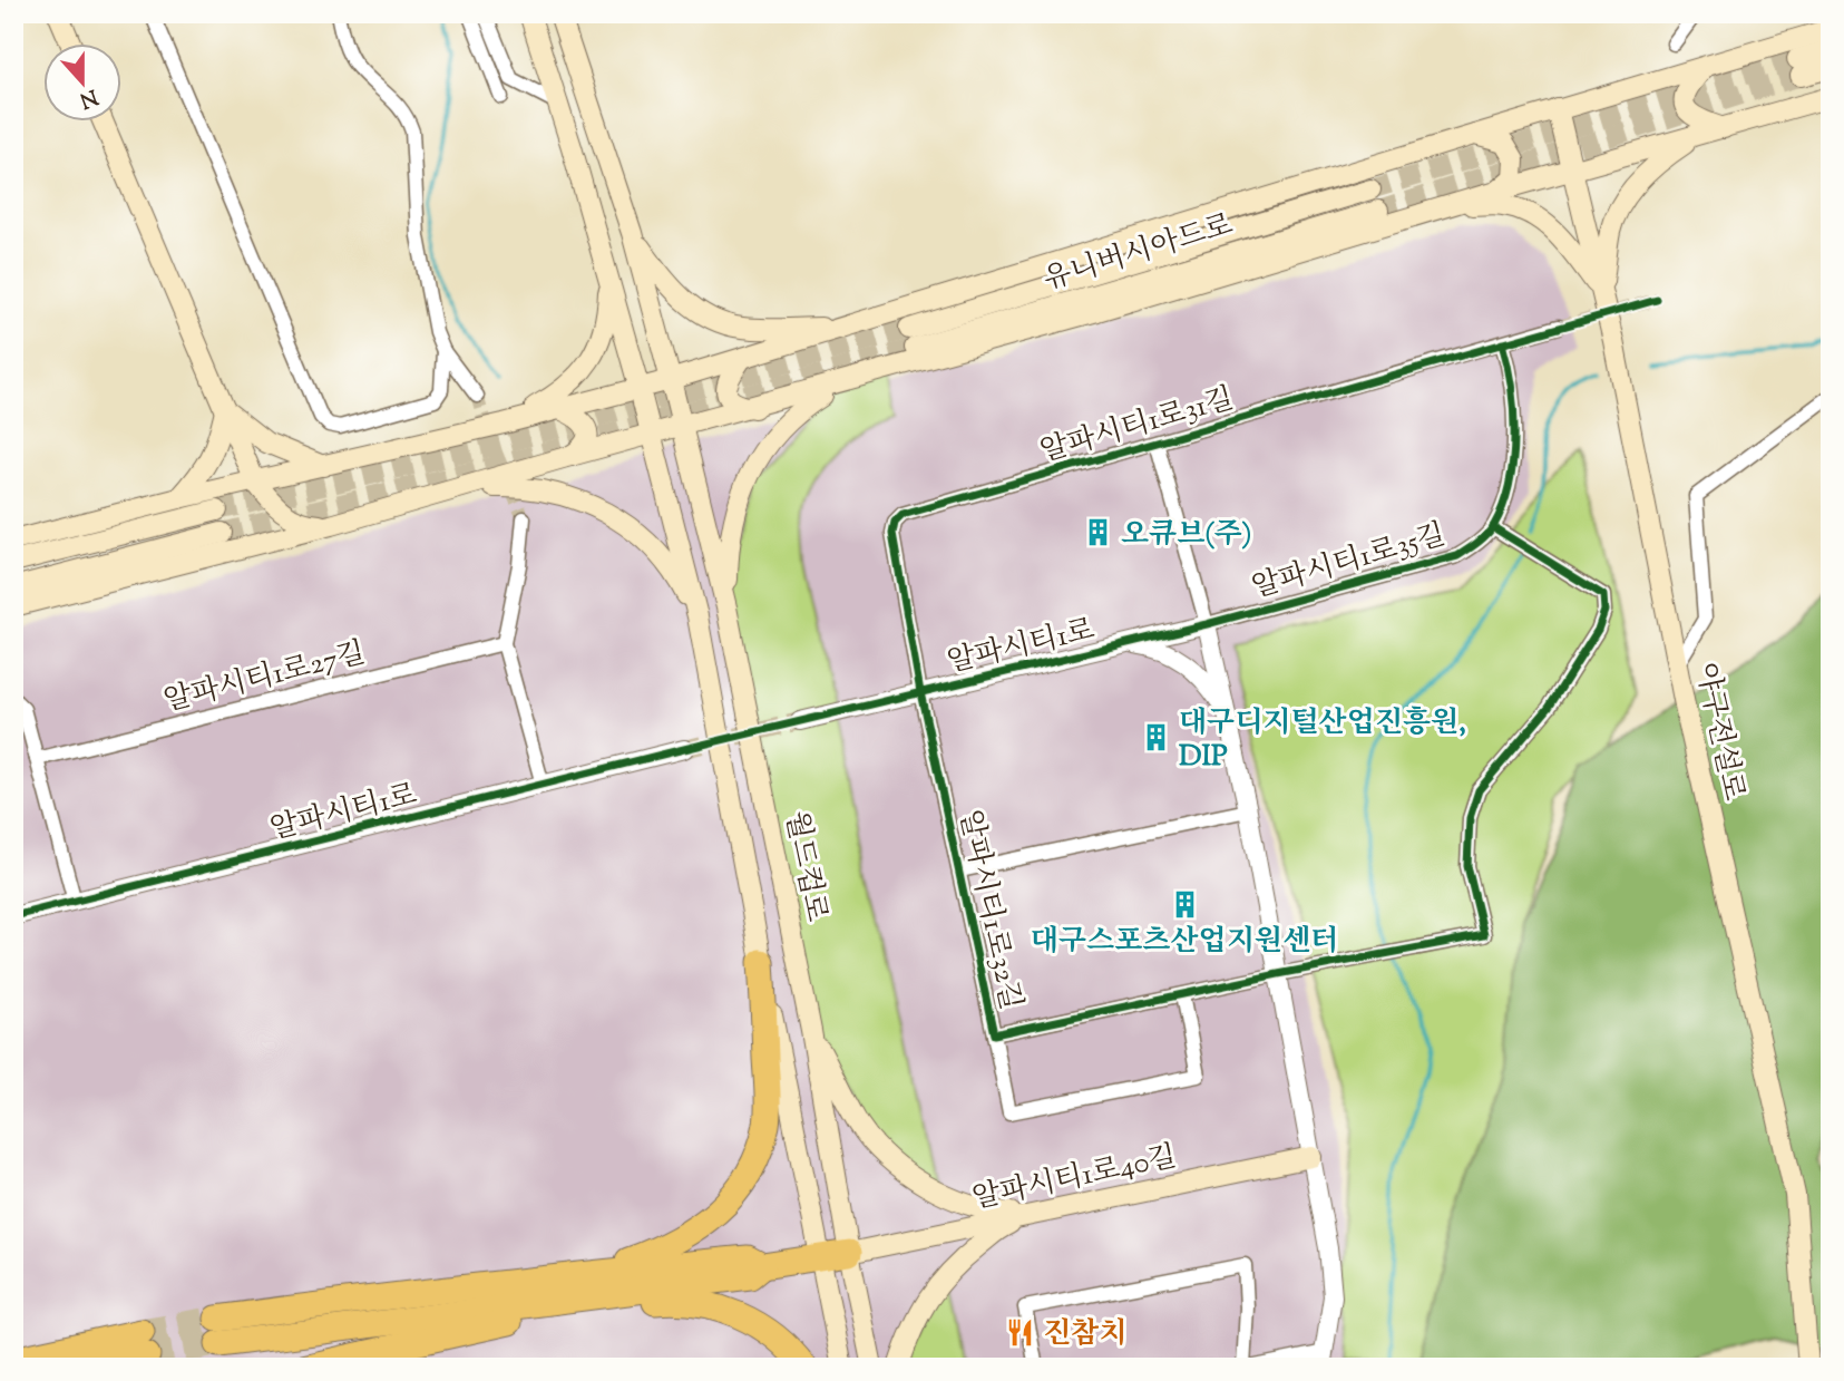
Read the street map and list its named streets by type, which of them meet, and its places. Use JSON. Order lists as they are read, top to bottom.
{
  "streets": {
    "main road": [
      "유니버시아드로",
      "야구전설로",
      "월드컵로",
      "알파시티1로40길"
    ],
    "street": [
      "알파시티1로31길",
      "알파시티1로35길",
      "알파시티1로",
      "알파시티1로27길",
      "알파시티1로32길"
    ]
  },
  "crossings": [
    ["알파시티1로31길", "알파시티1로35길"],
    ["알파시티1로31길", "알파시티1로"],
    ["알파시티1로31길", "알파시티1로32길"],
    ["알파시티1로35길", "알파시티1로"],
    ["알파시티1로35길", "알파시티1로32길"],
    ["알파시티1로", "알파시티1로32길"],
    ["월드컵로", "알파시티1로40길"]
  ],
  "places": {
    "building": ["오큐브(주)", "대구디지털산업진흥원, DIP", "대구스포츠산업지원센터"],
    "restaurant": ["진참치"]
  },
  "north": "bottom"
}
